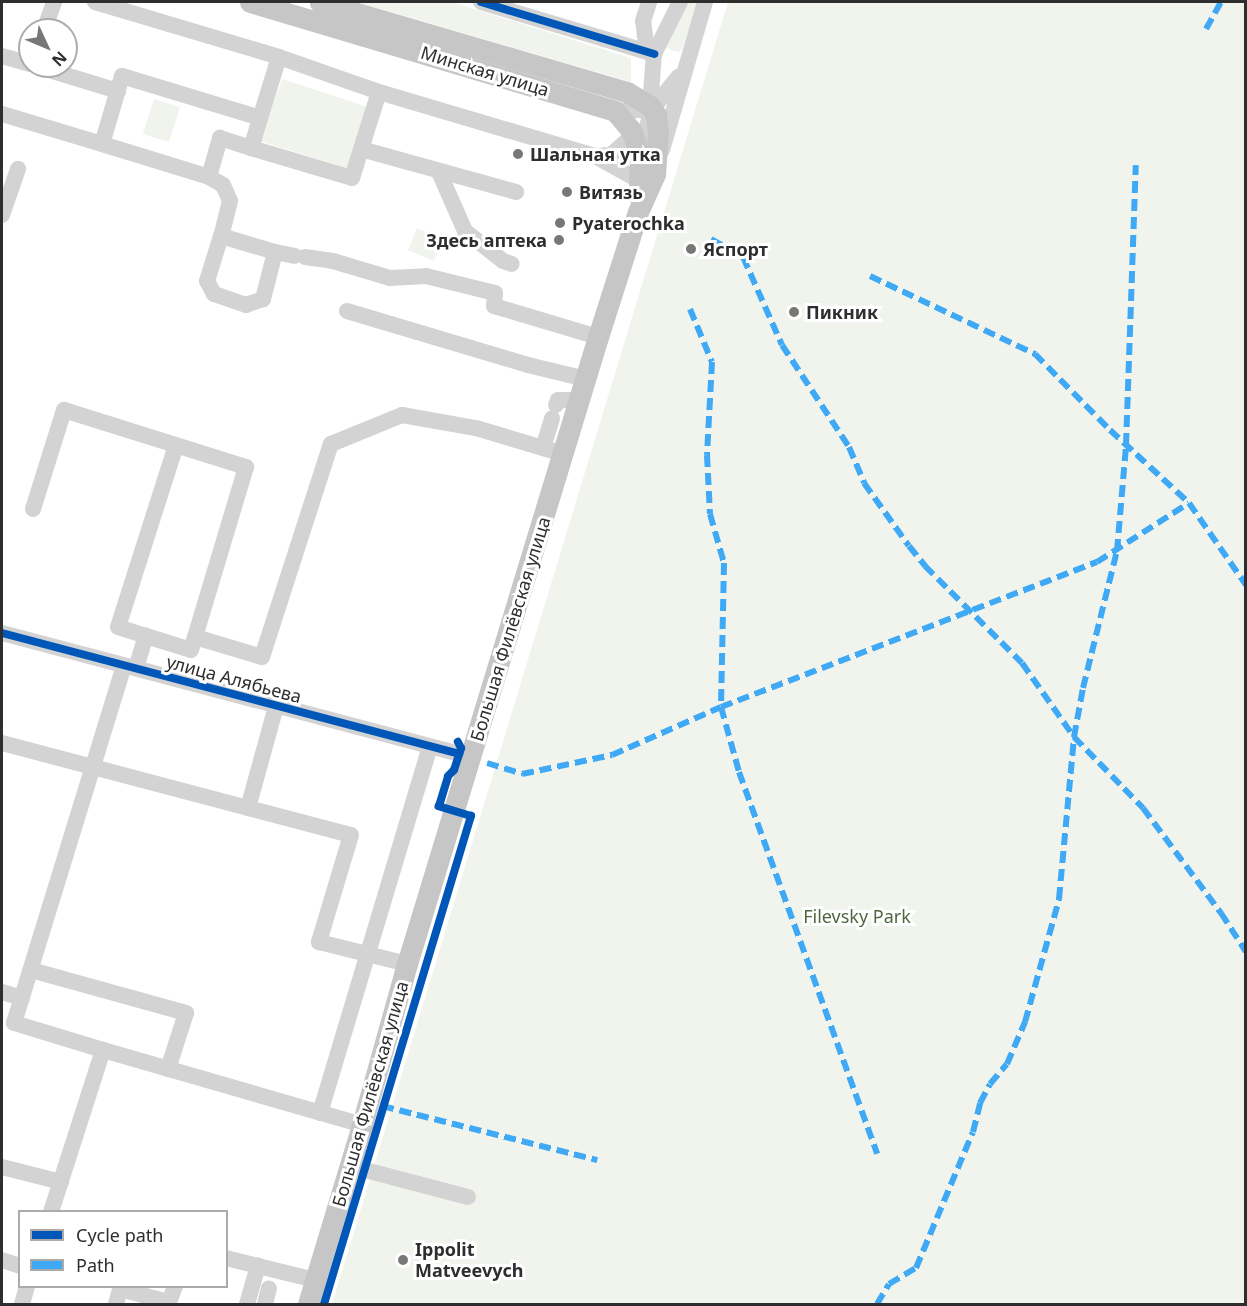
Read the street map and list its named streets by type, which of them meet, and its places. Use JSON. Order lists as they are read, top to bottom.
{
  "streets": {
    "main road": ["Минская улица", "Большая Филёвская улица"],
    "street": ["улица Алябьева"]
  },
  "crossings": [
    ["Минская улица", "Большая Филёвская улица"],
    ["Большая Филёвская улица", "улица Алябьева"]
  ],
  "parks": ["Filevsky Park"],
  "places": [
    "Шальная утка",
    "Витязь",
    "Pyaterochka",
    "Здесь аптека",
    "Яспорт",
    "Пикник",
    "Ippolit Matveevych"
  ],
  "legend": ["Cycle path", "Path"],
  "north": "bottom right"
}
